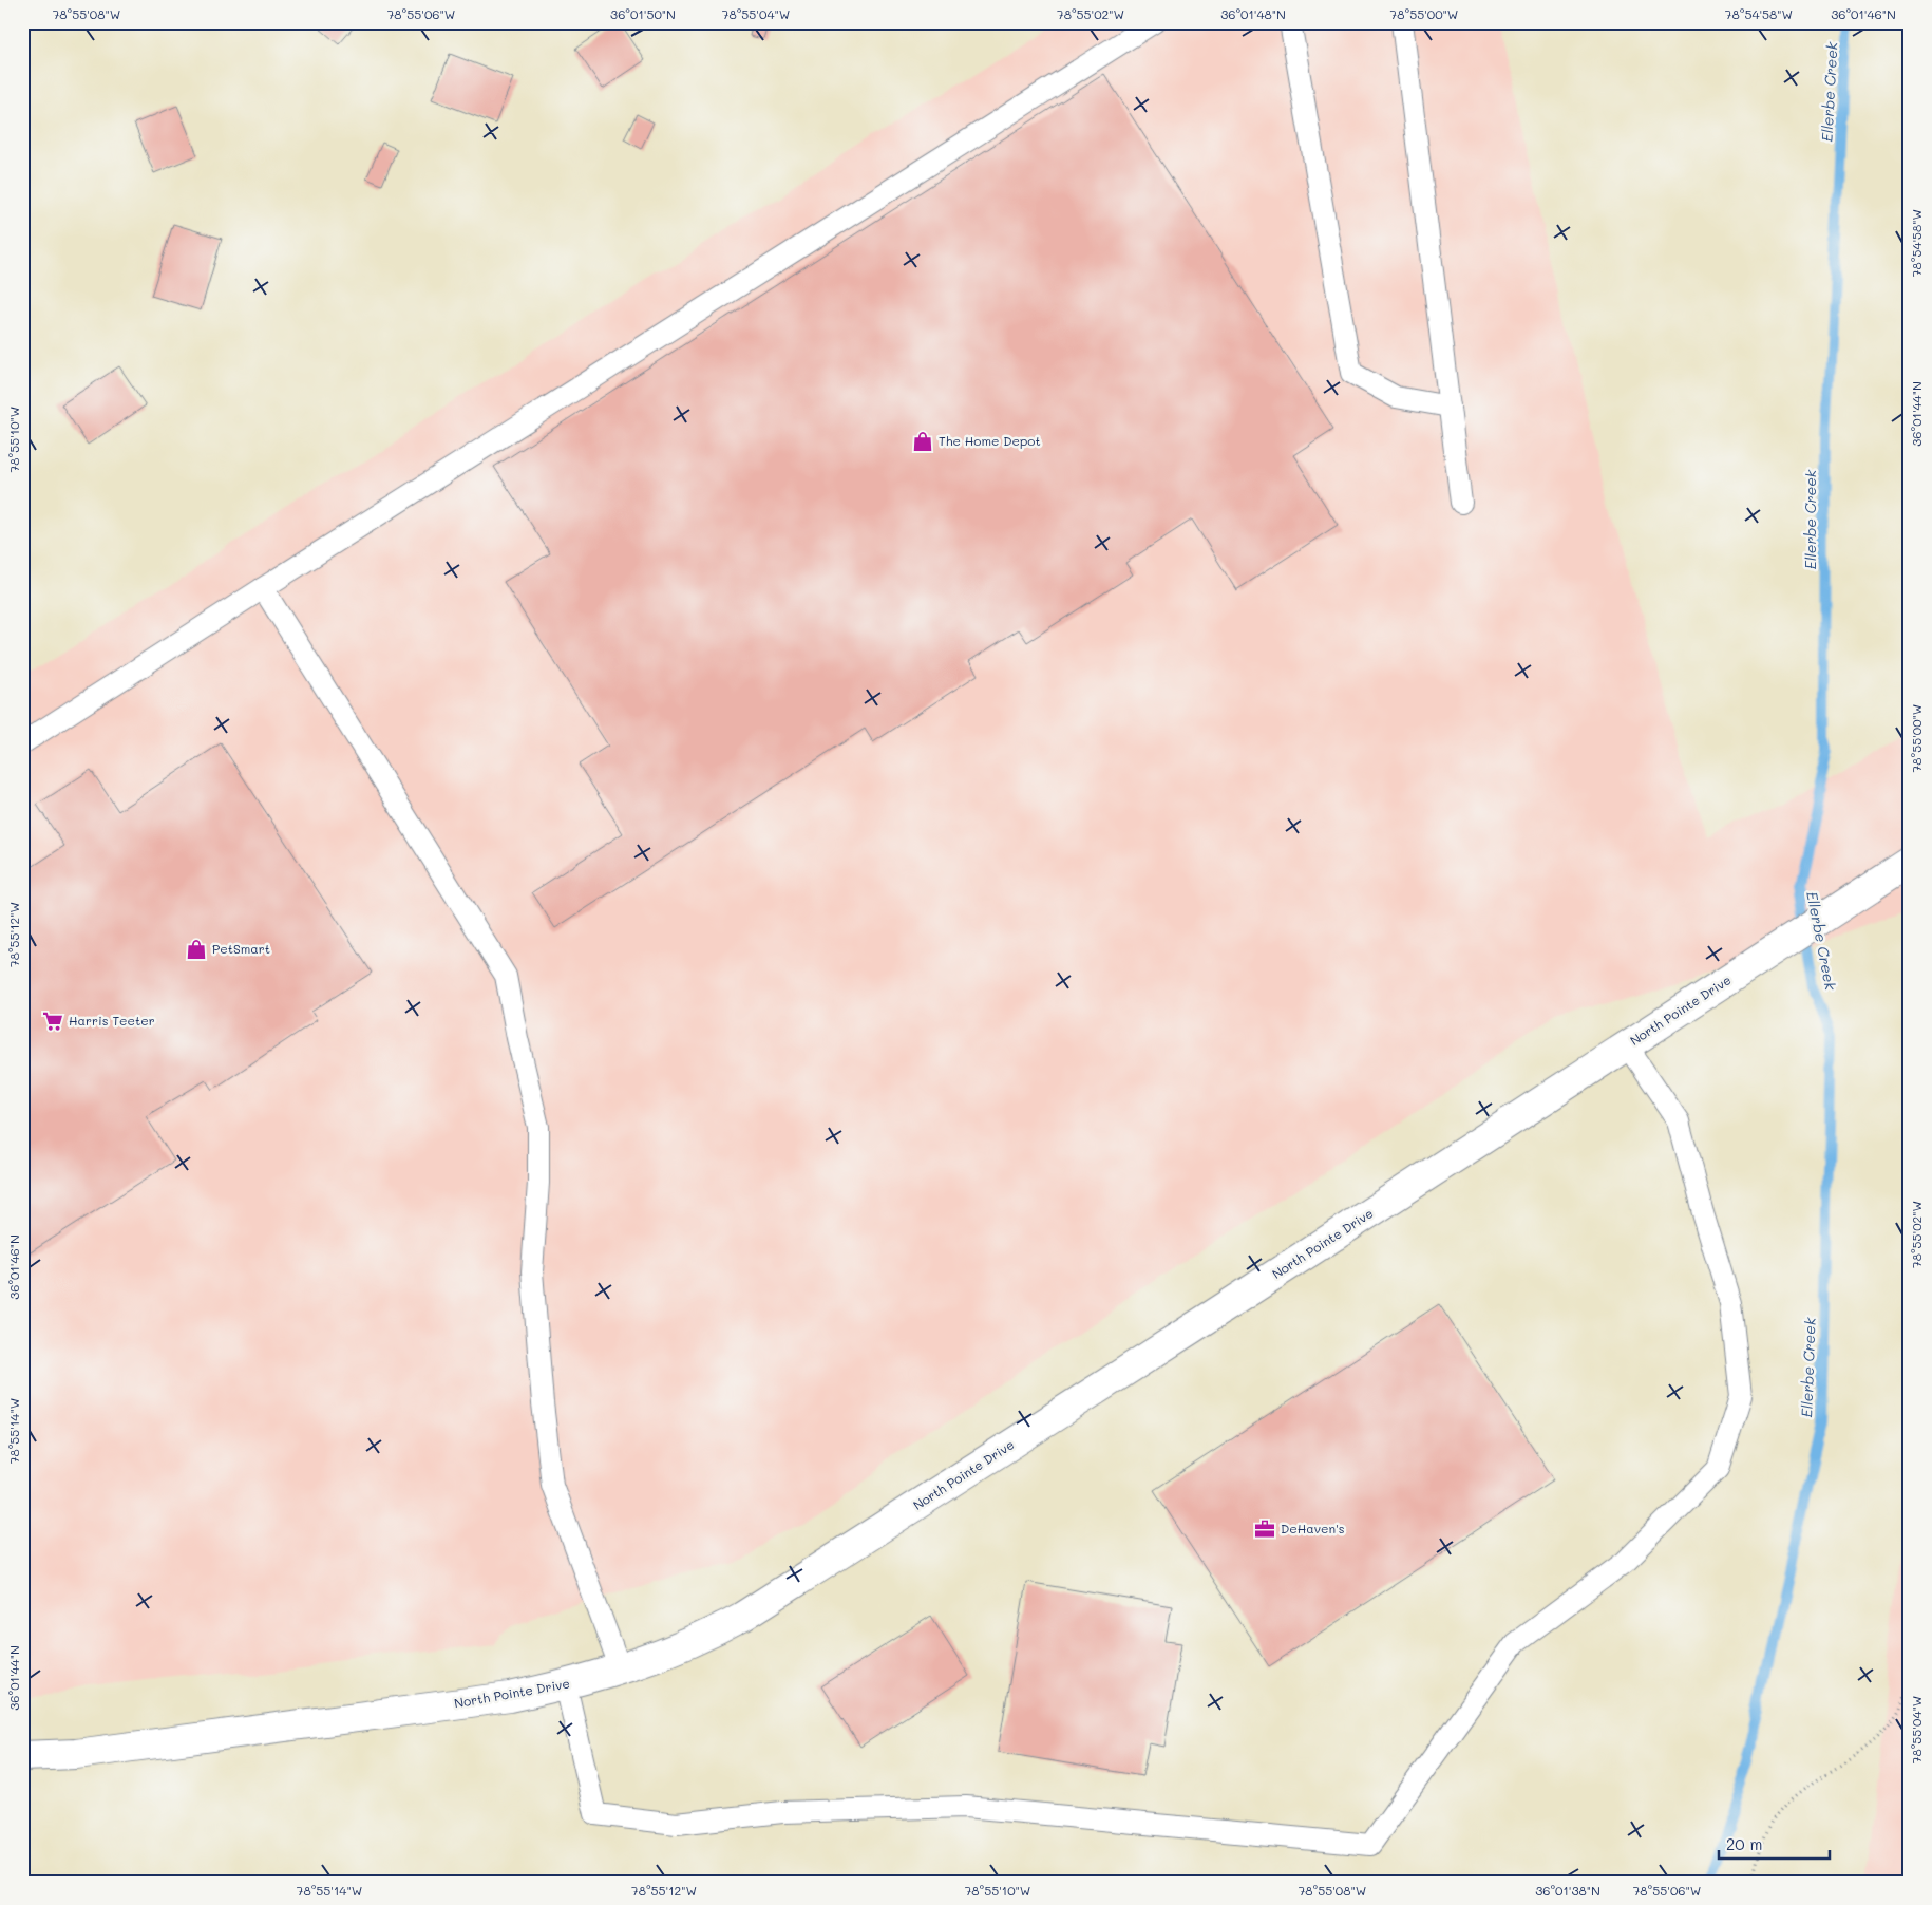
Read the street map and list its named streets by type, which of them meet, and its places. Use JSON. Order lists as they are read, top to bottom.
{
  "streets": {
    "main road": ["North Pointe Drive"]
  },
  "water": ["Ellerbe Creek"],
  "places": {
    "shop": ["The Home Depot", "PetSmart"],
    "supermarket": ["Harris Teeter"],
    "office": ["DeHaven's"]
  },
  "scale_bar": "20 m",
  "coordinates": [
    "78°55'08\"W",
    "78°55'06\"W",
    "36°01'50\"N",
    "78°55'04\"W",
    "78°55'02\"W",
    "36°01'48\"N",
    "78°55'00\"W",
    "78°54'58\"W",
    "36°01'46\"N",
    "36°01'44\"N",
    "78°55'10\"W",
    "78°55'12\"W",
    "78°55'14\"W",
    "36°01'38\"N"
  ]
}
